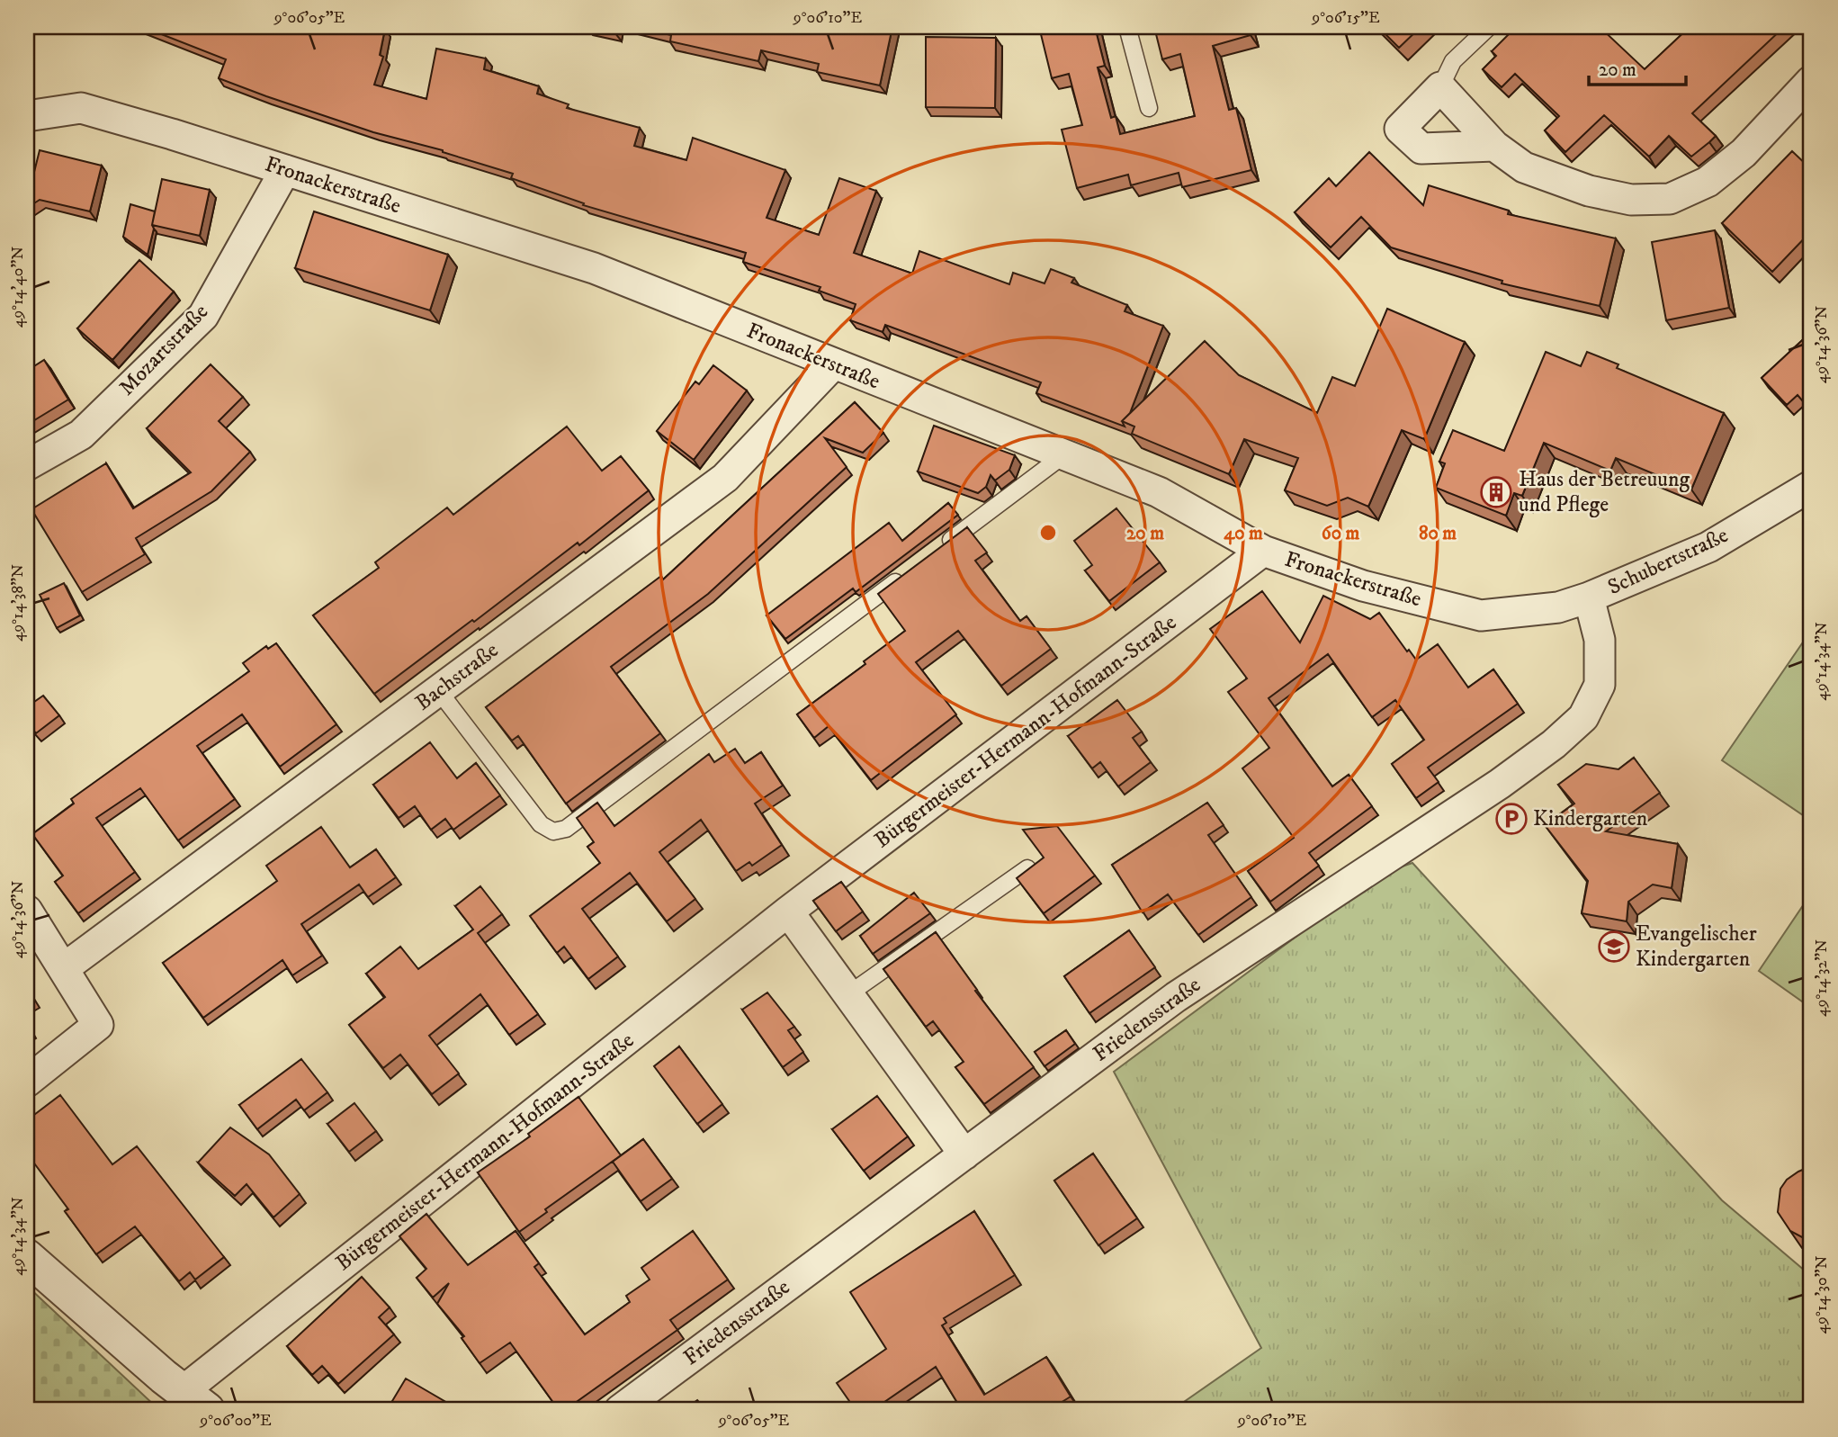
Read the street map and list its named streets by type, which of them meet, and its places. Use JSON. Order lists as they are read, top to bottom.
{
  "streets": {
    "street": [
      "Fronackerstraße",
      "Mozartstraße",
      "Schubertstraße",
      "Bachstraße",
      "Bürgermeister-Hermann-Hofmann-Straße",
      "Friedensstraße"
    ]
  },
  "crossings": [
    ["Fronackerstraße", "Mozartstraße"],
    ["Fronackerstraße", "Schubertstraße"],
    ["Fronackerstraße", "Bachstraße"],
    ["Fronackerstraße", "Bürgermeister-Hermann-Hofmann-Straße"],
    ["Fronackerstraße", "Friedensstraße"],
    ["Schubertstraße", "Friedensstraße"]
  ],
  "places": {
    "building": ["Haus der Betreuung und Pflege"],
    "parking": ["Kindergarten"],
    "school or university": ["Evangelischer Kindergarten"]
  },
  "scale_bar": "20 m",
  "coordinates": [
    "9°06'05\"E",
    "9°06'10\"E",
    "9°06'15\"E",
    "49°14'40\"N",
    "49°14'36\"N",
    "49°14'38\"N",
    "49°14'34\"N",
    "49°14'32\"N",
    "49°14'30\"N",
    "9°06'00\"E"
  ],
  "rings": [
    "20 m",
    "40 m",
    "60 m",
    "80 m"
  ]
}
